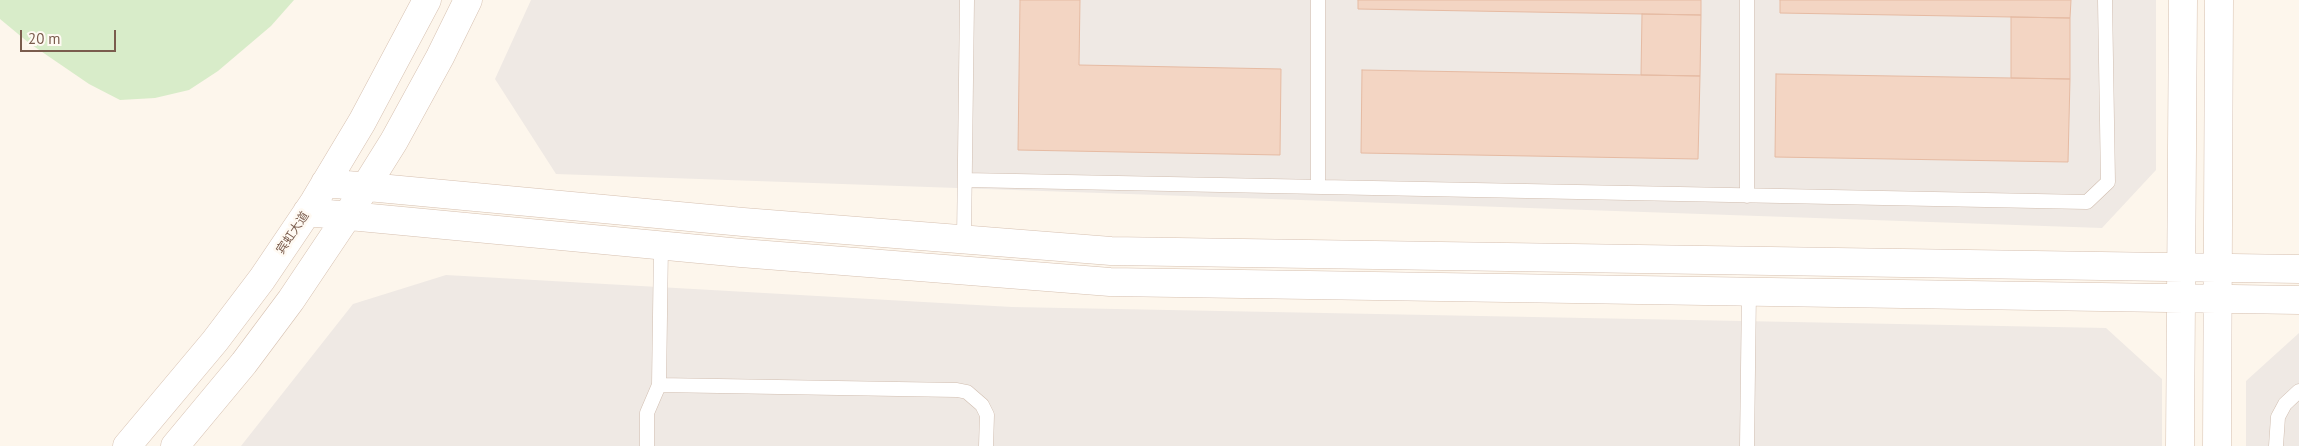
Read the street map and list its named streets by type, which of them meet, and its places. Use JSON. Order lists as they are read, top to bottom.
{
  "streets": {
    "street": ["宾虹大道"]
  },
  "scale_bar": "20 m"
}
